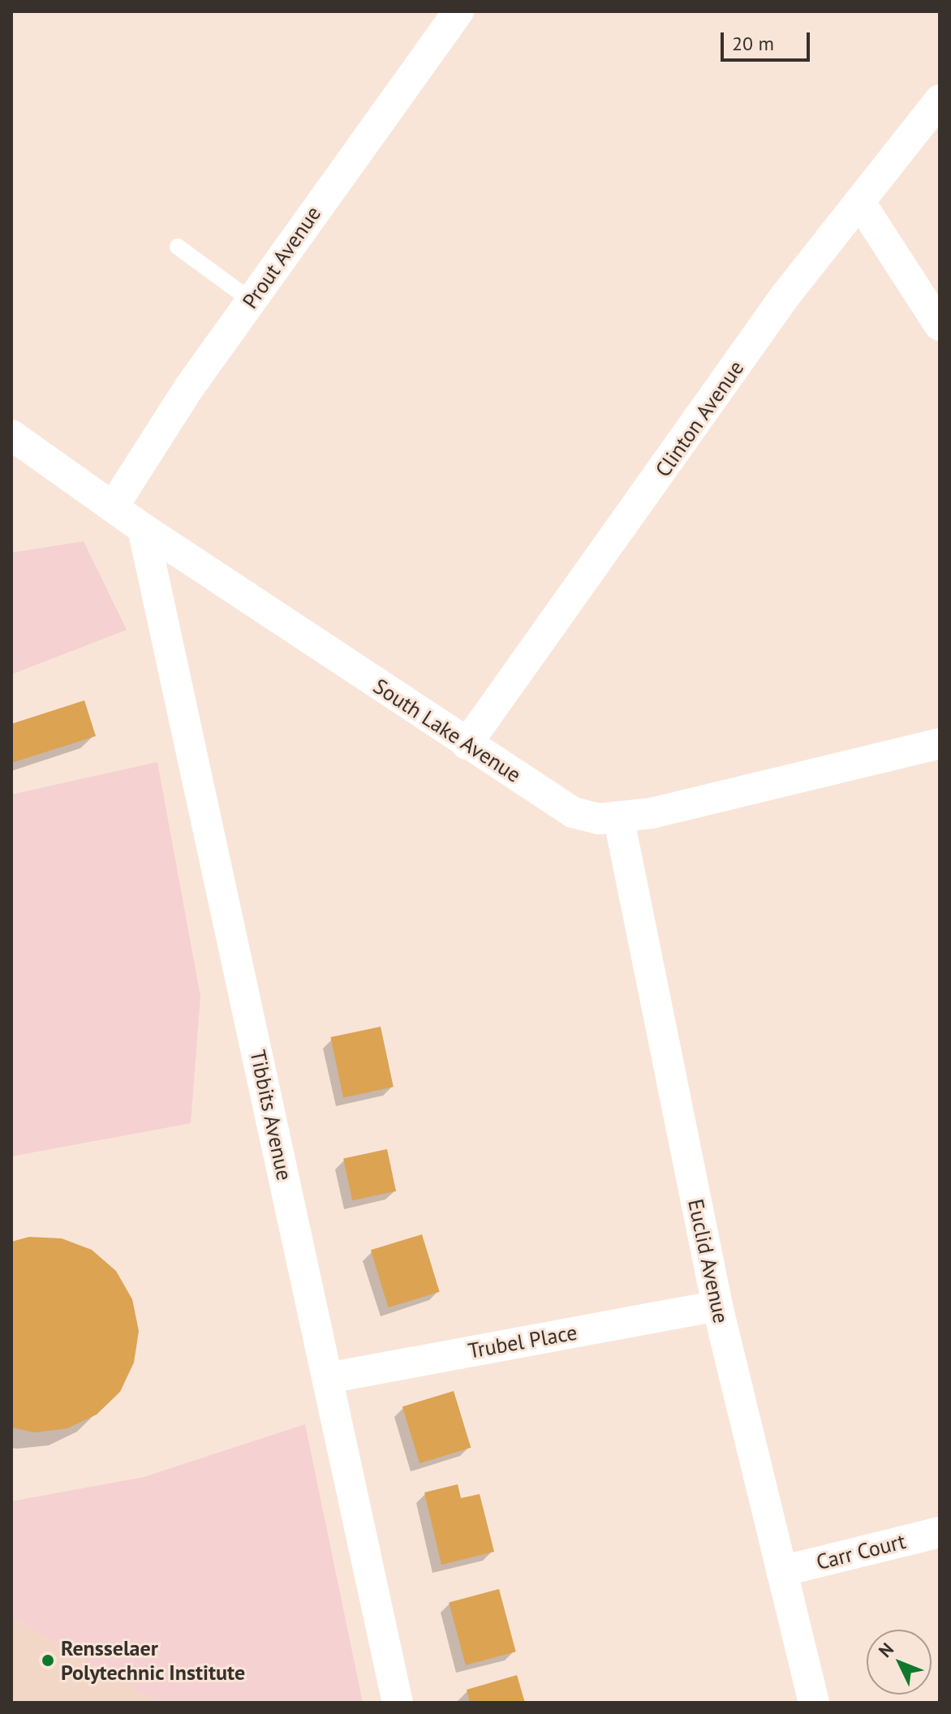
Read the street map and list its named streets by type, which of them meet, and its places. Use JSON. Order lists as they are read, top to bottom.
{
  "streets": {
    "street": [
      "Prout Avenue",
      "Clinton Avenue",
      "South Lake Avenue",
      "Tibbits Avenue",
      "Euclid Avenue",
      "Trubel Place",
      "Carr Court"
    ]
  },
  "crossings": [
    ["Prout Avenue", "South Lake Avenue"],
    ["Clinton Avenue", "South Lake Avenue"],
    ["South Lake Avenue", "Tibbits Avenue"],
    ["South Lake Avenue", "Euclid Avenue"],
    ["Tibbits Avenue", "Trubel Place"],
    ["Euclid Avenue", "Trubel Place"],
    ["Euclid Avenue", "Carr Court"]
  ],
  "places": ["Rensselaer Polytechnic Institute"],
  "scale_bar": "20 m",
  "north": "top left"
}
